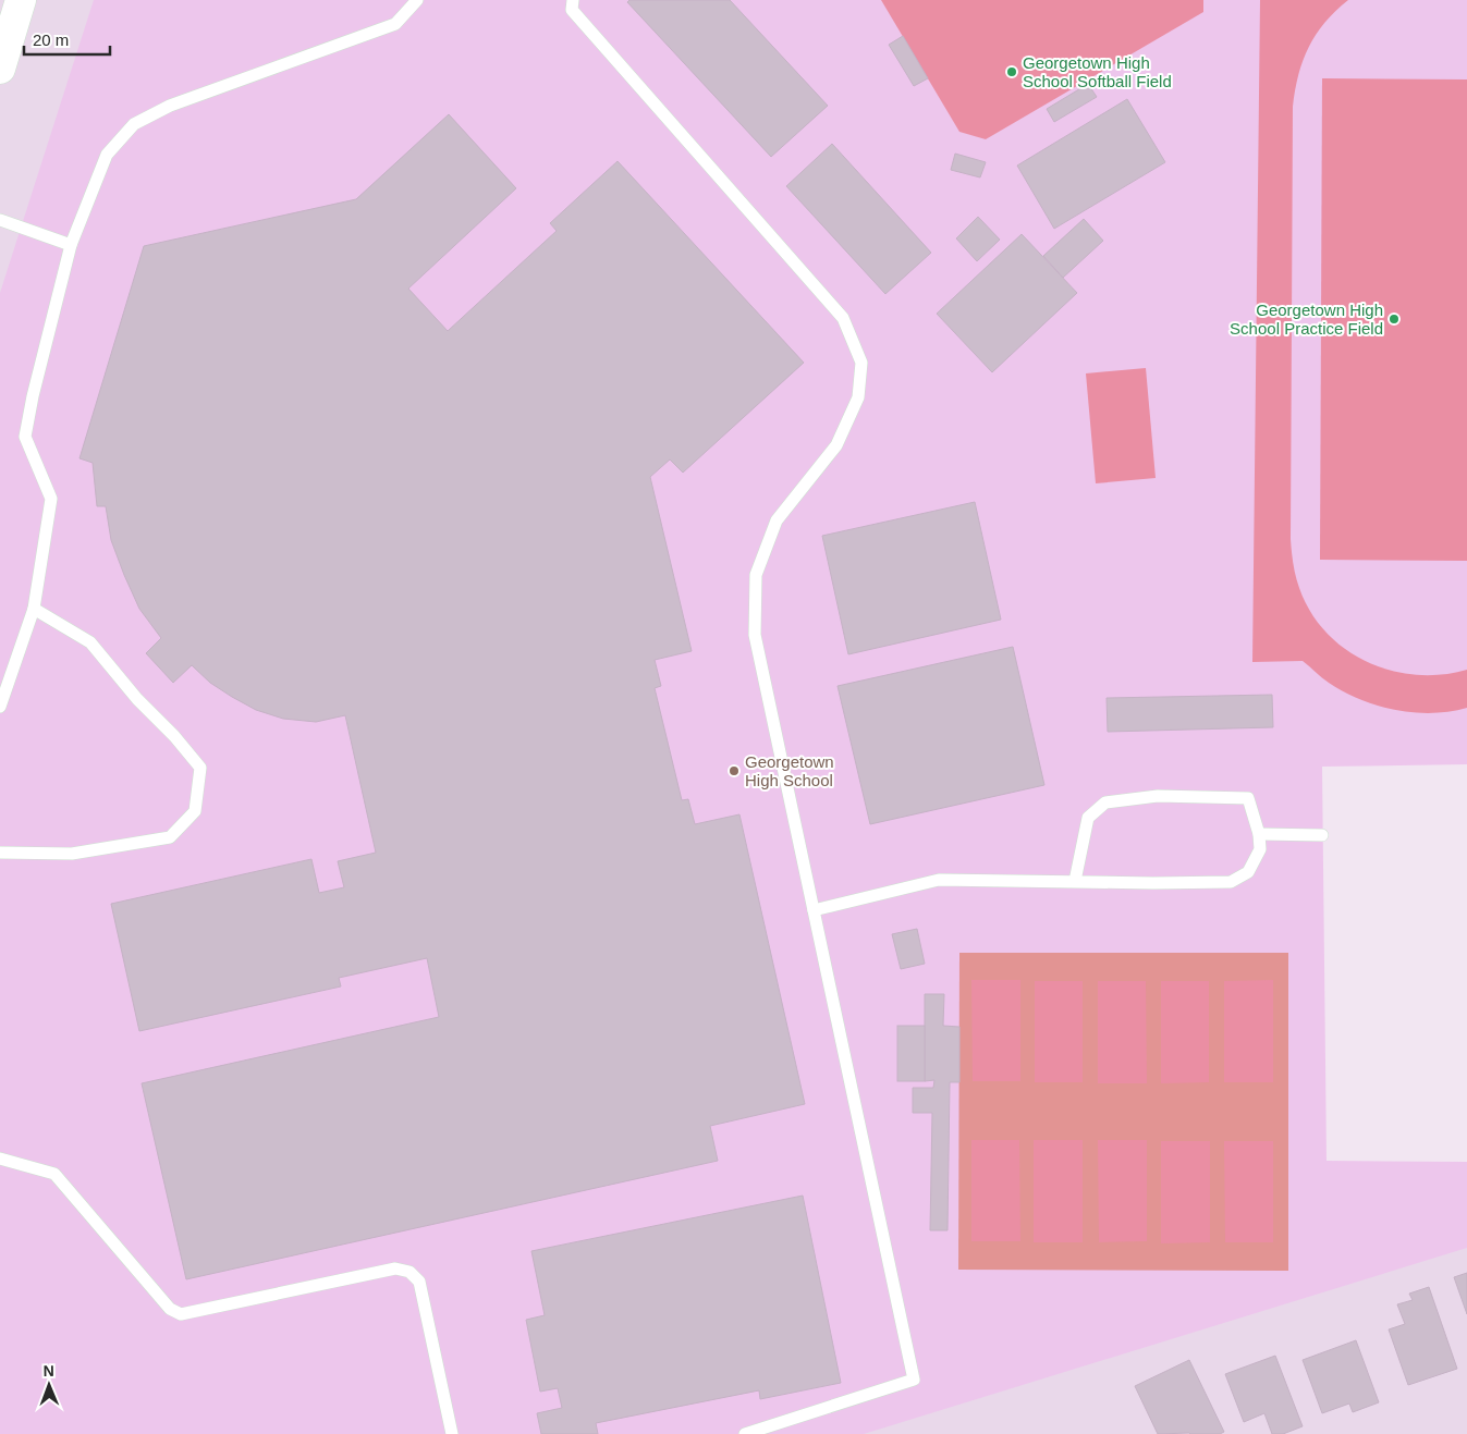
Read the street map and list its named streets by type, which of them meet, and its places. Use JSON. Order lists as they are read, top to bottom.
{
  "places": ["Georgetown High School Softball Field", "Georgetown High School Practice Field", "Georgetown High School"],
  "scale_bar": "20 m",
  "north": "top"
}
